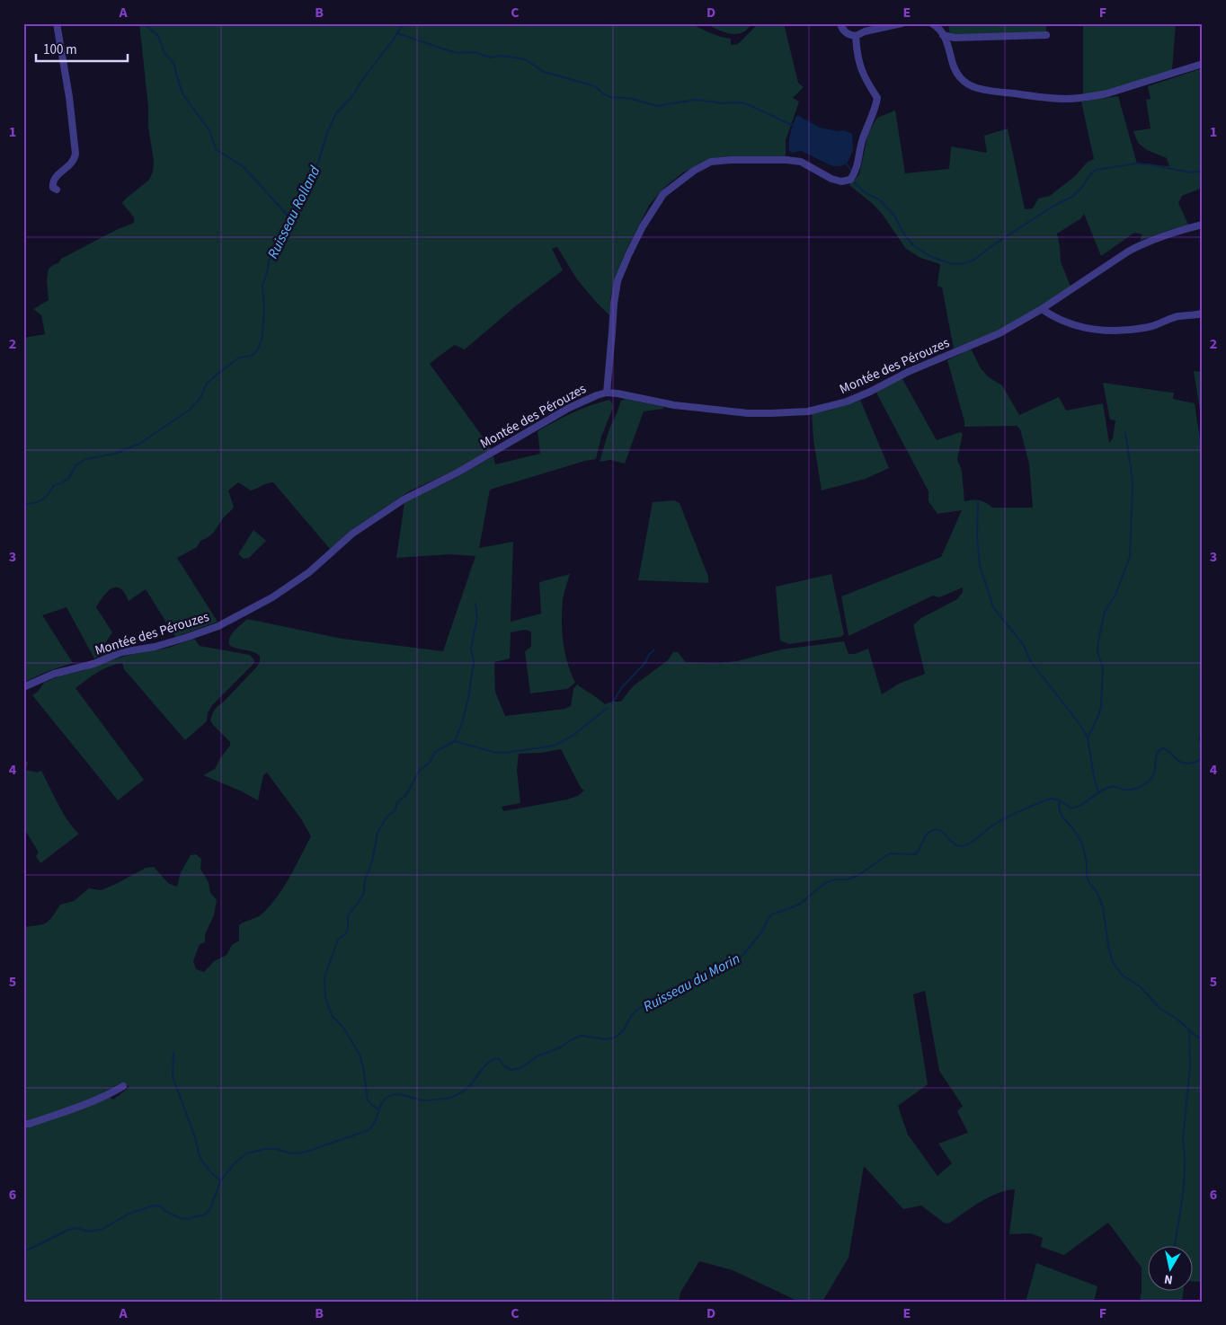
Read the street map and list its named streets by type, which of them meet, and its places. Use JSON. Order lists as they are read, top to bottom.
{
  "streets": {
    "street": ["Montée des Pérouzes"]
  },
  "water": ["Ruisseau Rolland", "Ruisseau du Morin"],
  "scale_bar": "100 m",
  "north": "bottom",
  "grid": {
    "columns": [
      "A",
      "B",
      "C",
      "D",
      "E",
      "F"
    ],
    "rows": [
      "1",
      "2",
      "3",
      "4",
      "5",
      "6"
    ]
  }
}
